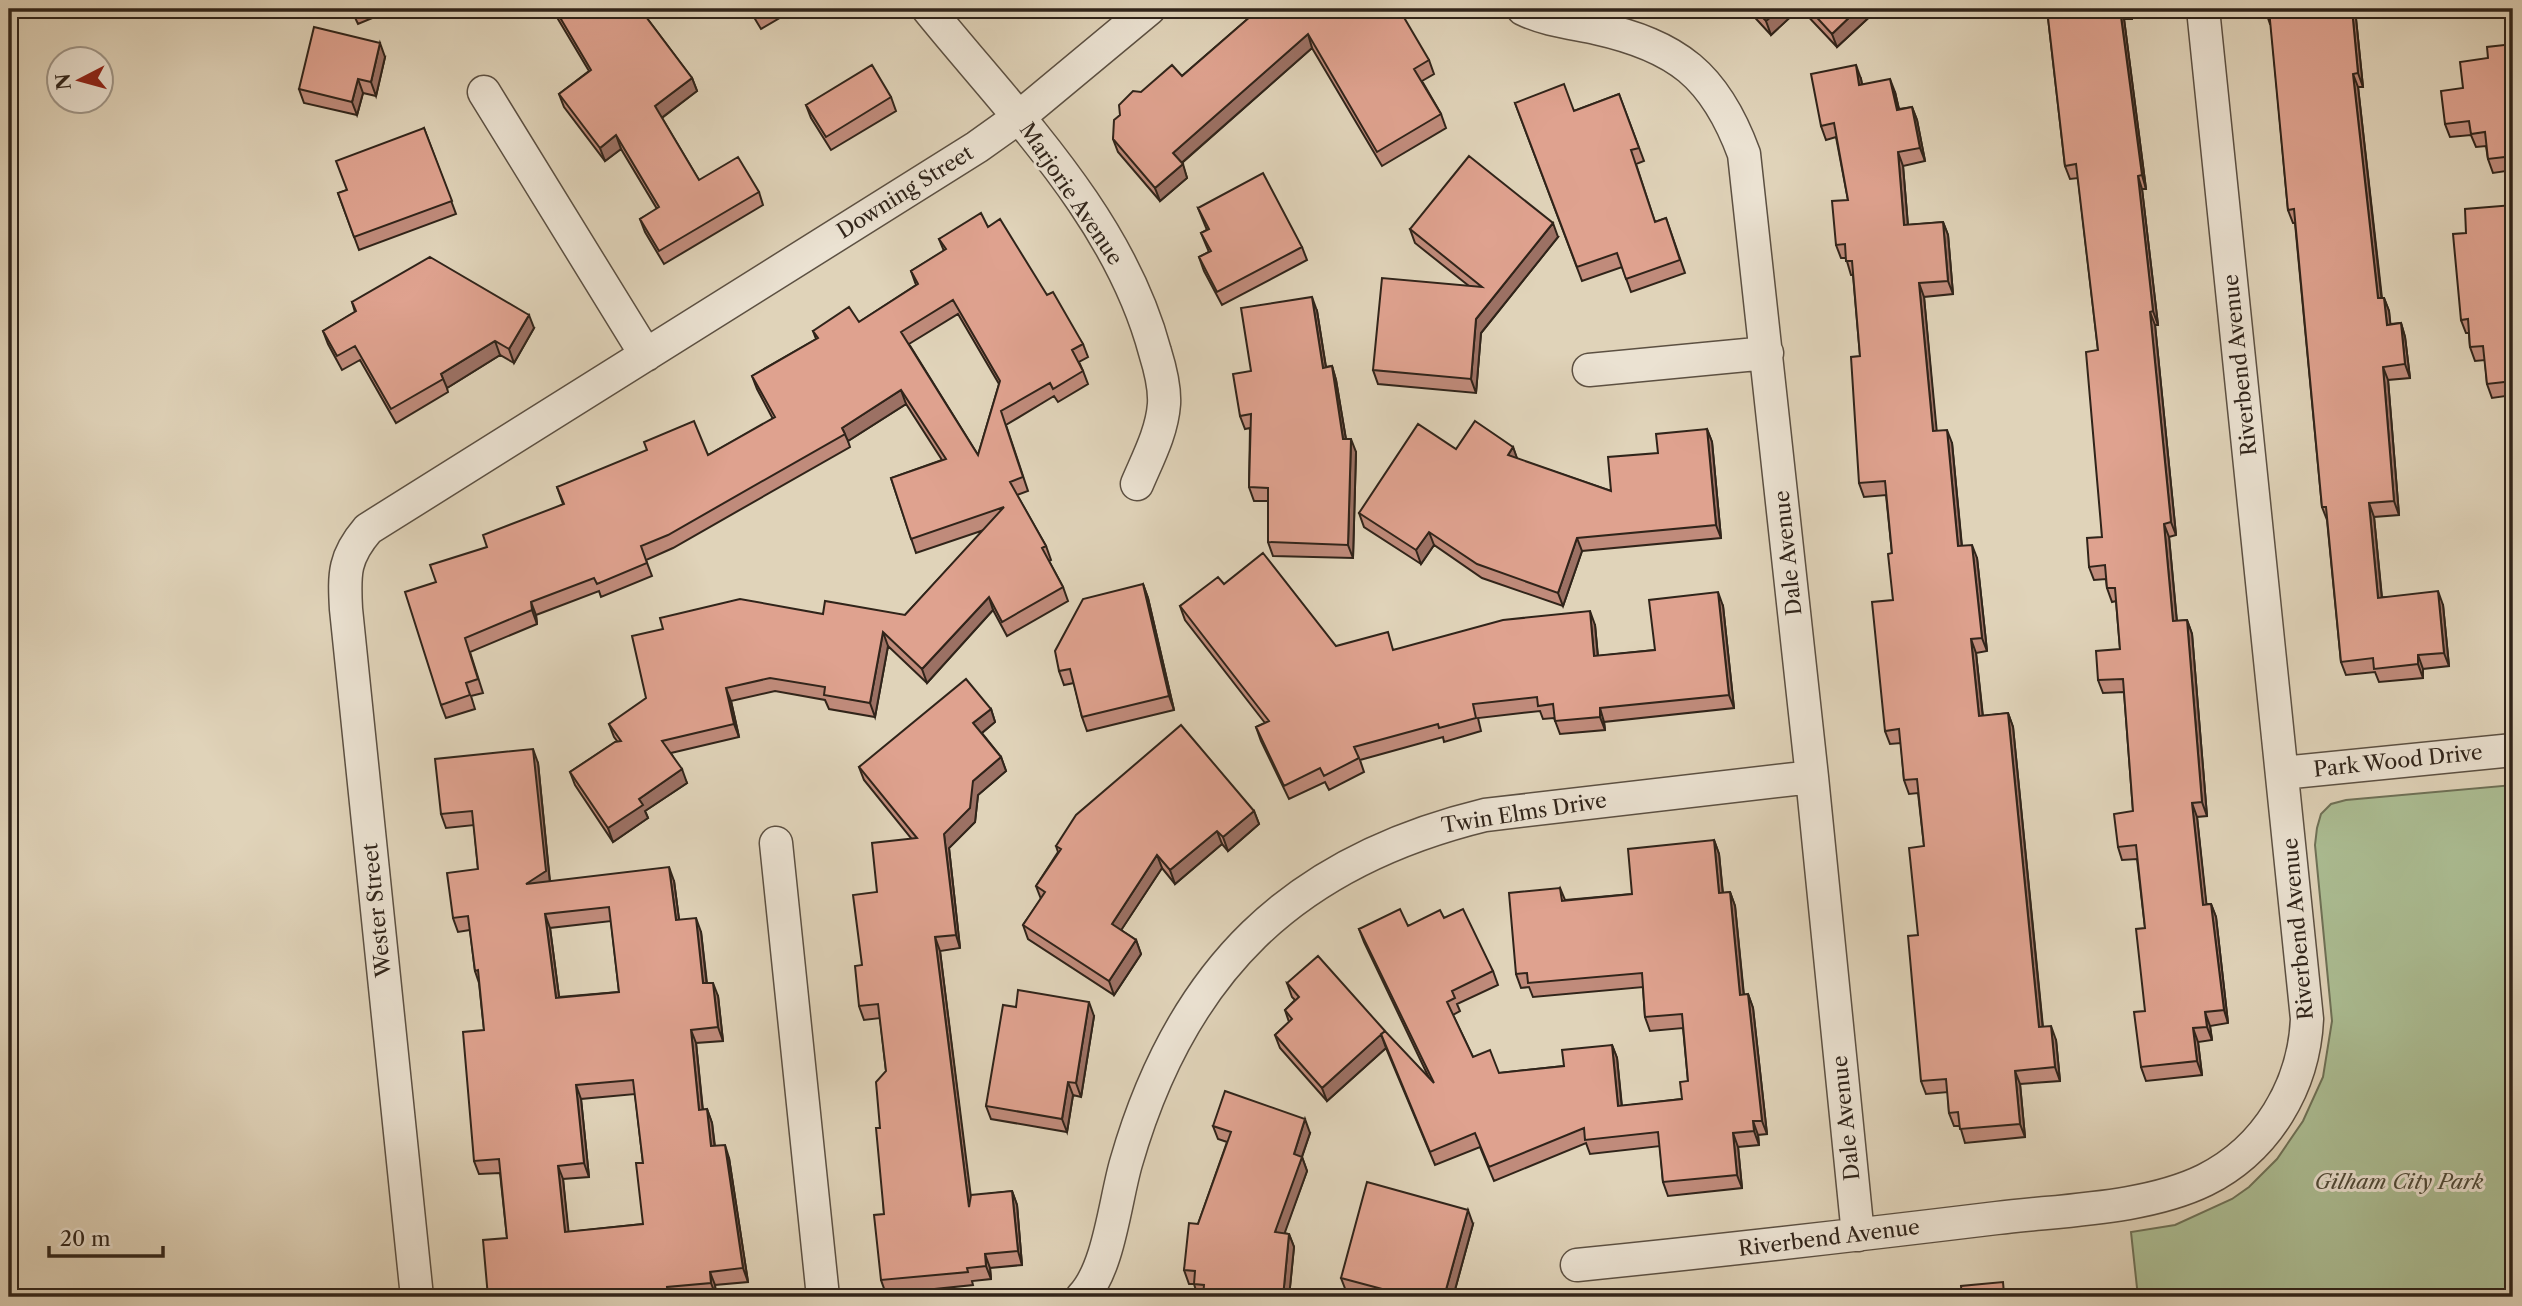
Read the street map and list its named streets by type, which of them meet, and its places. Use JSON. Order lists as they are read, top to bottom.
{
  "streets": {
    "street": [
      "Downing Street",
      "Marjorie Avenue",
      "Riverbend Avenue",
      "Dale Avenue",
      "Park Wood Drive",
      "Twin Elms Drive",
      "Wester Street"
    ]
  },
  "crossings": [
    ["Downing Street", "Marjorie Avenue"],
    ["Downing Street", "Wester Street"],
    ["Riverbend Avenue", "Dale Avenue"],
    ["Riverbend Avenue", "Park Wood Drive"],
    ["Dale Avenue", "Twin Elms Drive"]
  ],
  "parks": ["Gilham City Park"],
  "scale_bar": "20 m",
  "north": "left"
}
